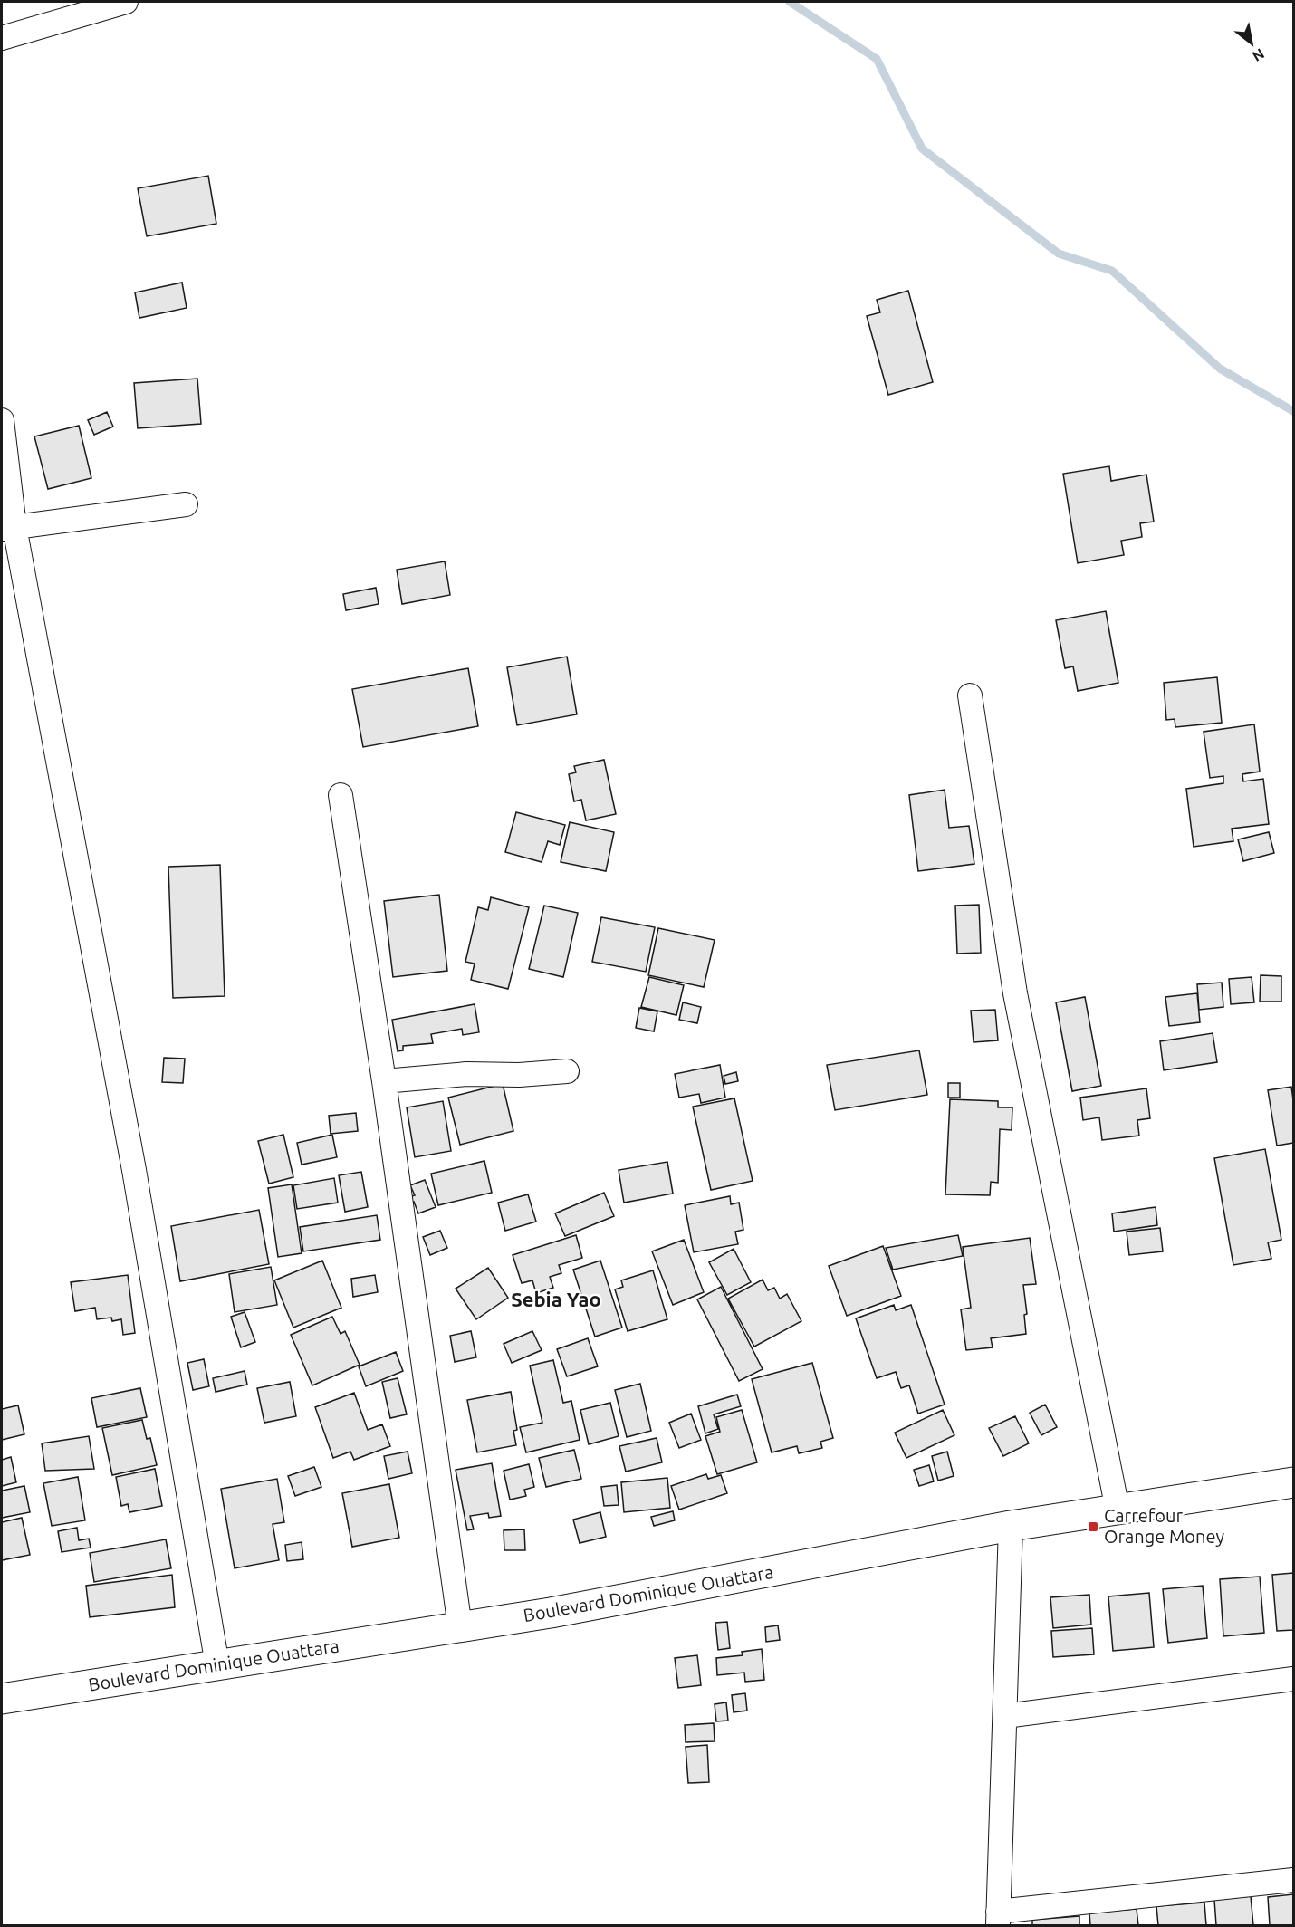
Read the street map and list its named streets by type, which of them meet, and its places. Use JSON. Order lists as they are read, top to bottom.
{
  "streets": {
    "street": ["Boulevard Dominique Ouattara"]
  },
  "districts": ["Sebia Yao"],
  "places": {
    "transit": ["Carrefour Orange Money"]
  },
  "north": "bottom right"
}
